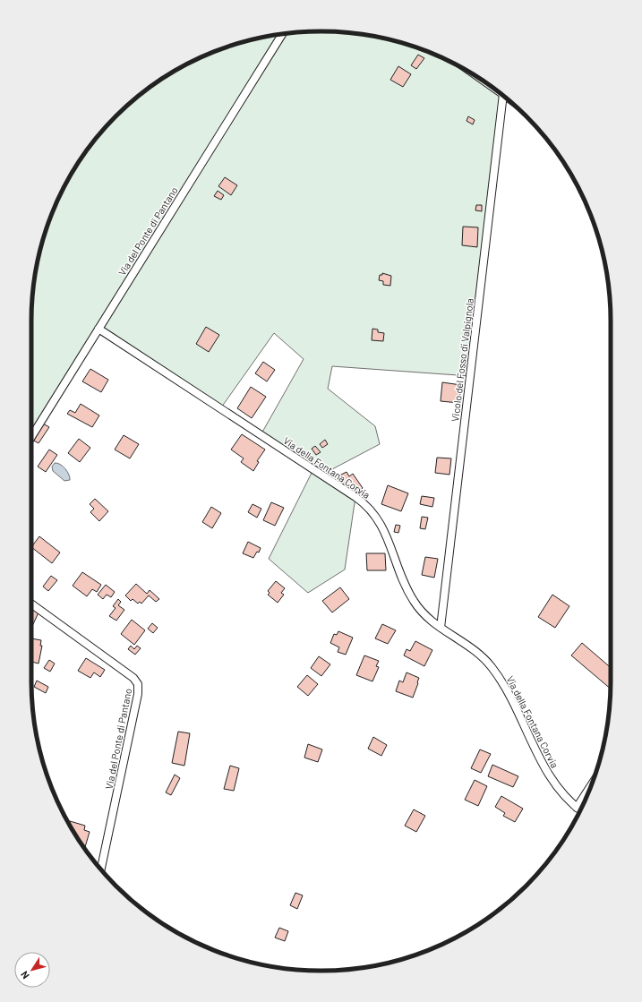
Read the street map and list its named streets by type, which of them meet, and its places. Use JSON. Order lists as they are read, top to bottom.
{
  "streets": {
    "street": ["Via del Ponte di Pantano", "Vicolo del Fosso di Valpignola", "Via della Fontana Corvia"]
  },
  "crossings": [
    ["Via del Ponte di Pantano", "Via della Fontana Corvia"],
    ["Vicolo del Fosso di Valpignola", "Via della Fontana Corvia"]
  ],
  "north": "bottom left"
}
